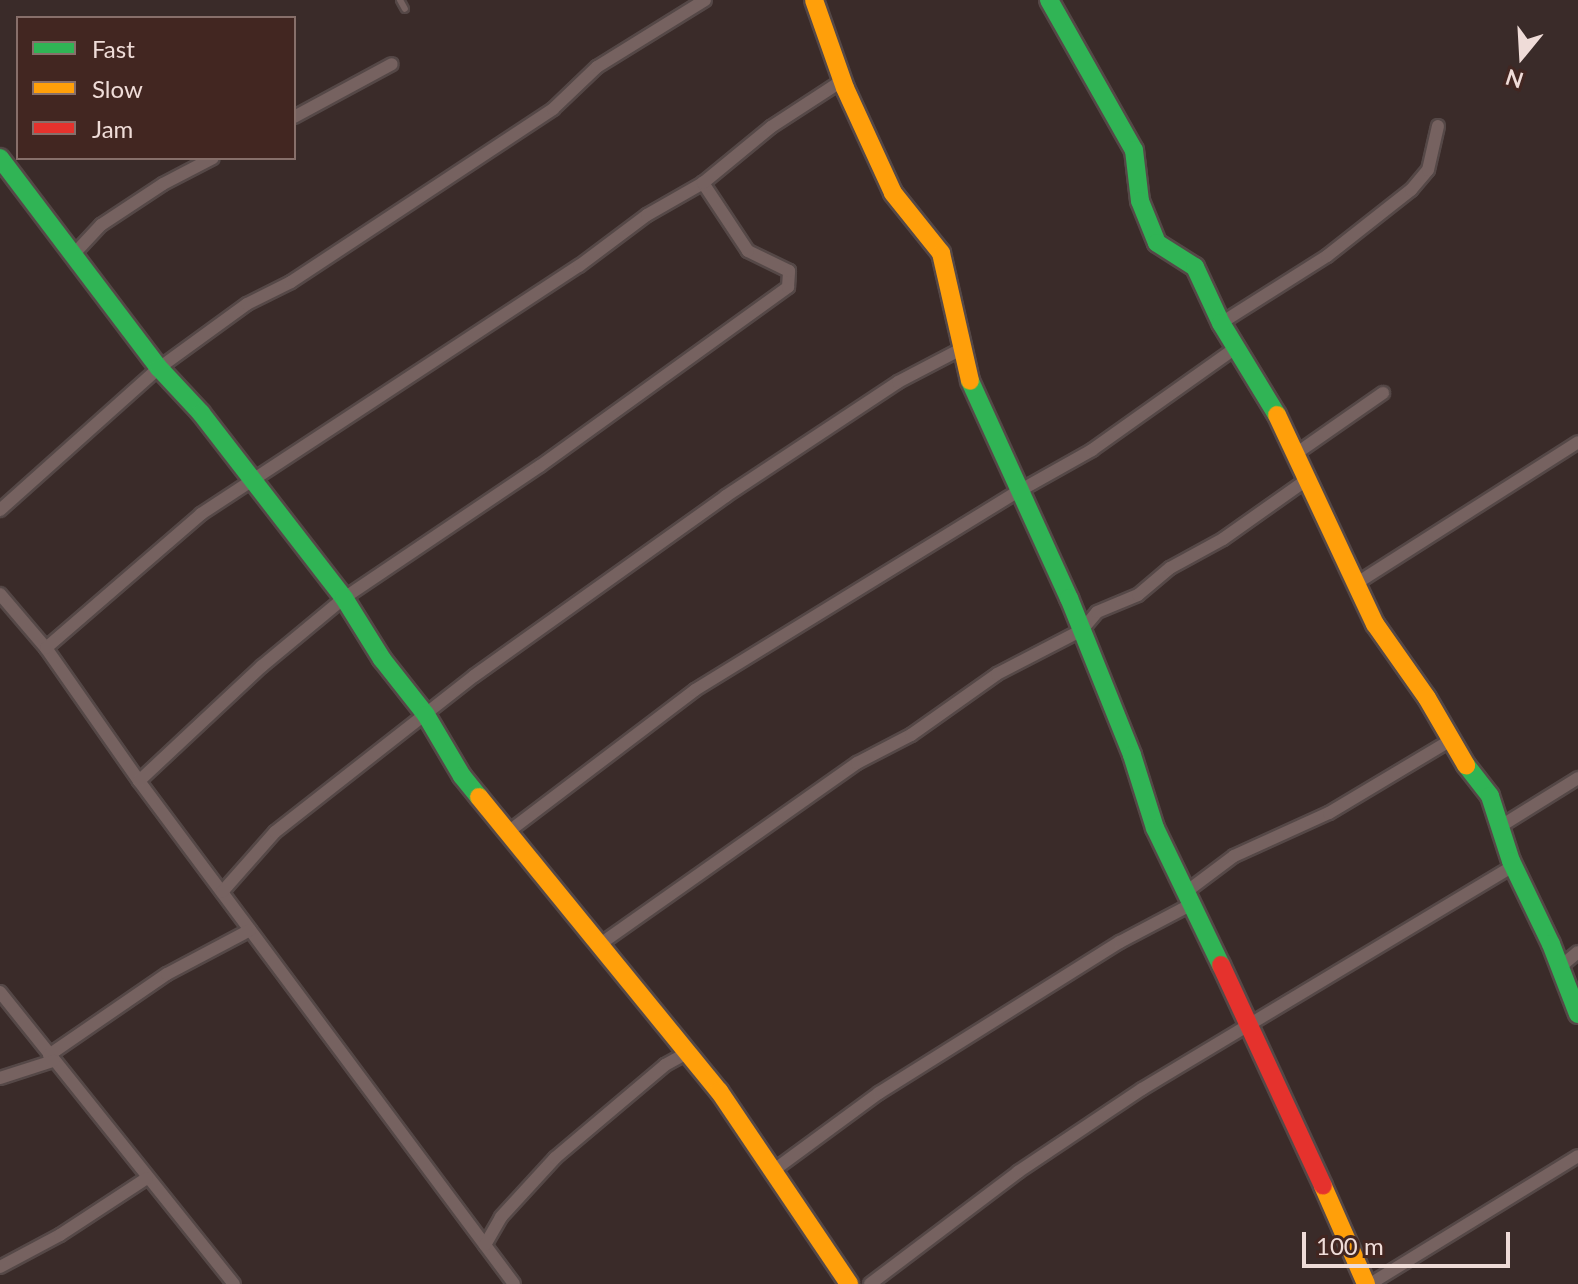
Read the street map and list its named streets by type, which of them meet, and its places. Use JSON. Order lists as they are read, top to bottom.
{
  "legend": ["Fast", "Slow", "Jam"],
  "scale_bar": "100 m",
  "north": "bottom"
}
